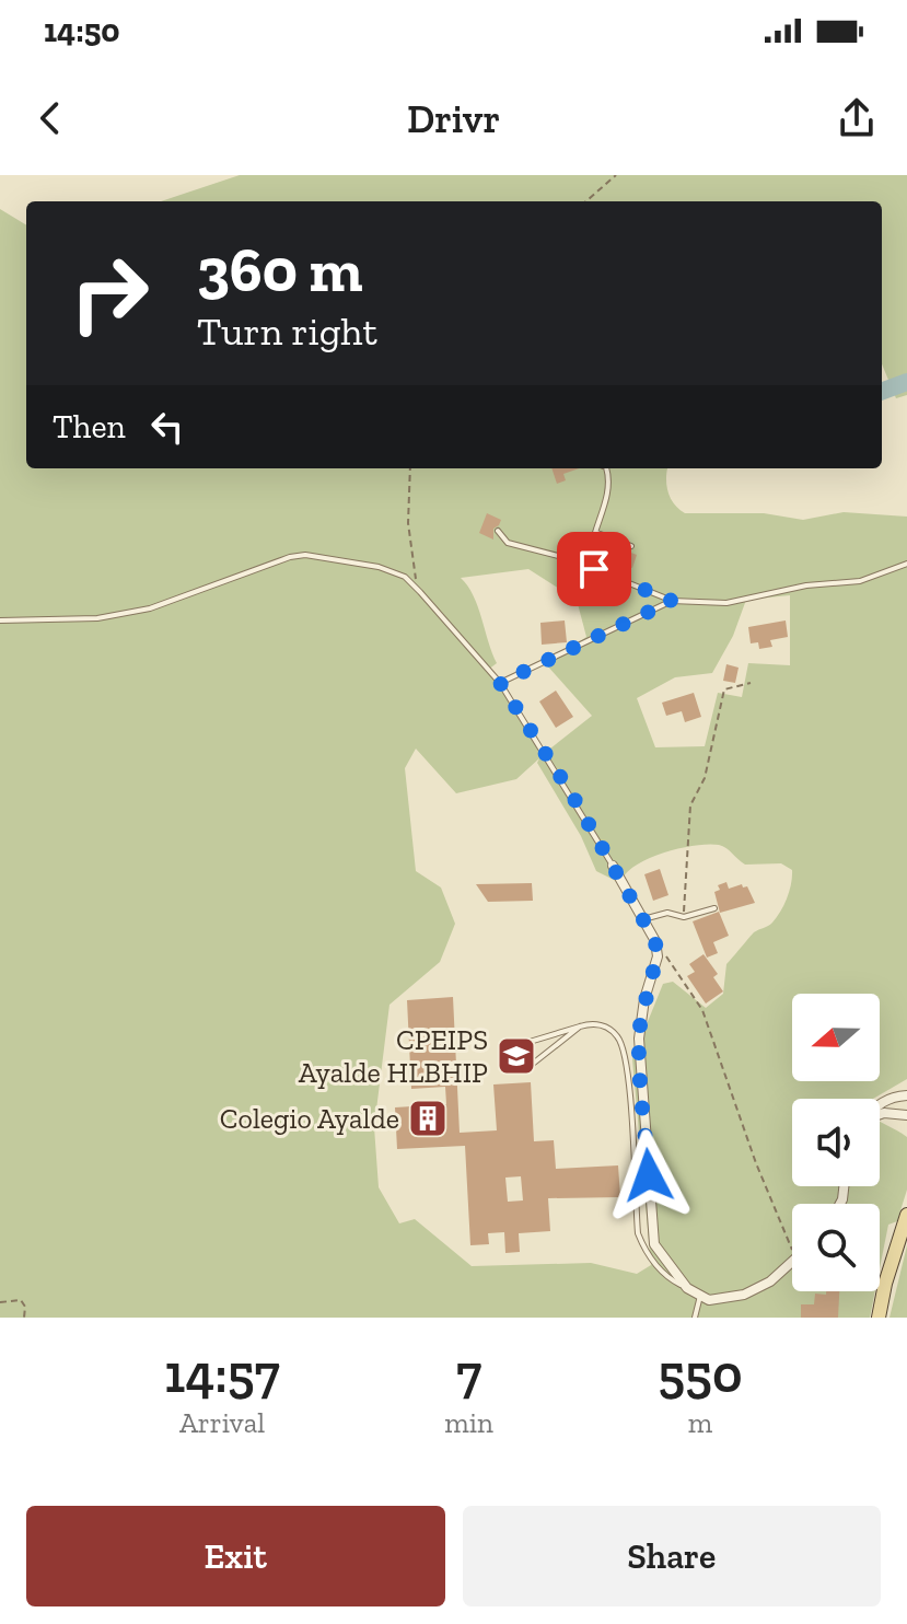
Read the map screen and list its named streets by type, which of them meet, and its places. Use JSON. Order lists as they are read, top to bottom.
{
  "places": {
    "school or university": ["CPEIPS Ayalde HLBHIP"],
    "building": ["Colegio Ayalde"]
  },
  "north": "left",
  "page": {
    "status": "14:50",
    "header": "Drivr",
    "turn": ["360 m", "Turn right"],
    "then": "Then",
    "eta": [
      "14:57",
      "Arrival",
      "7",
      "min",
      "550",
      "m"
    ],
    "buttons": ["Exit", "Share"]
  }
}
